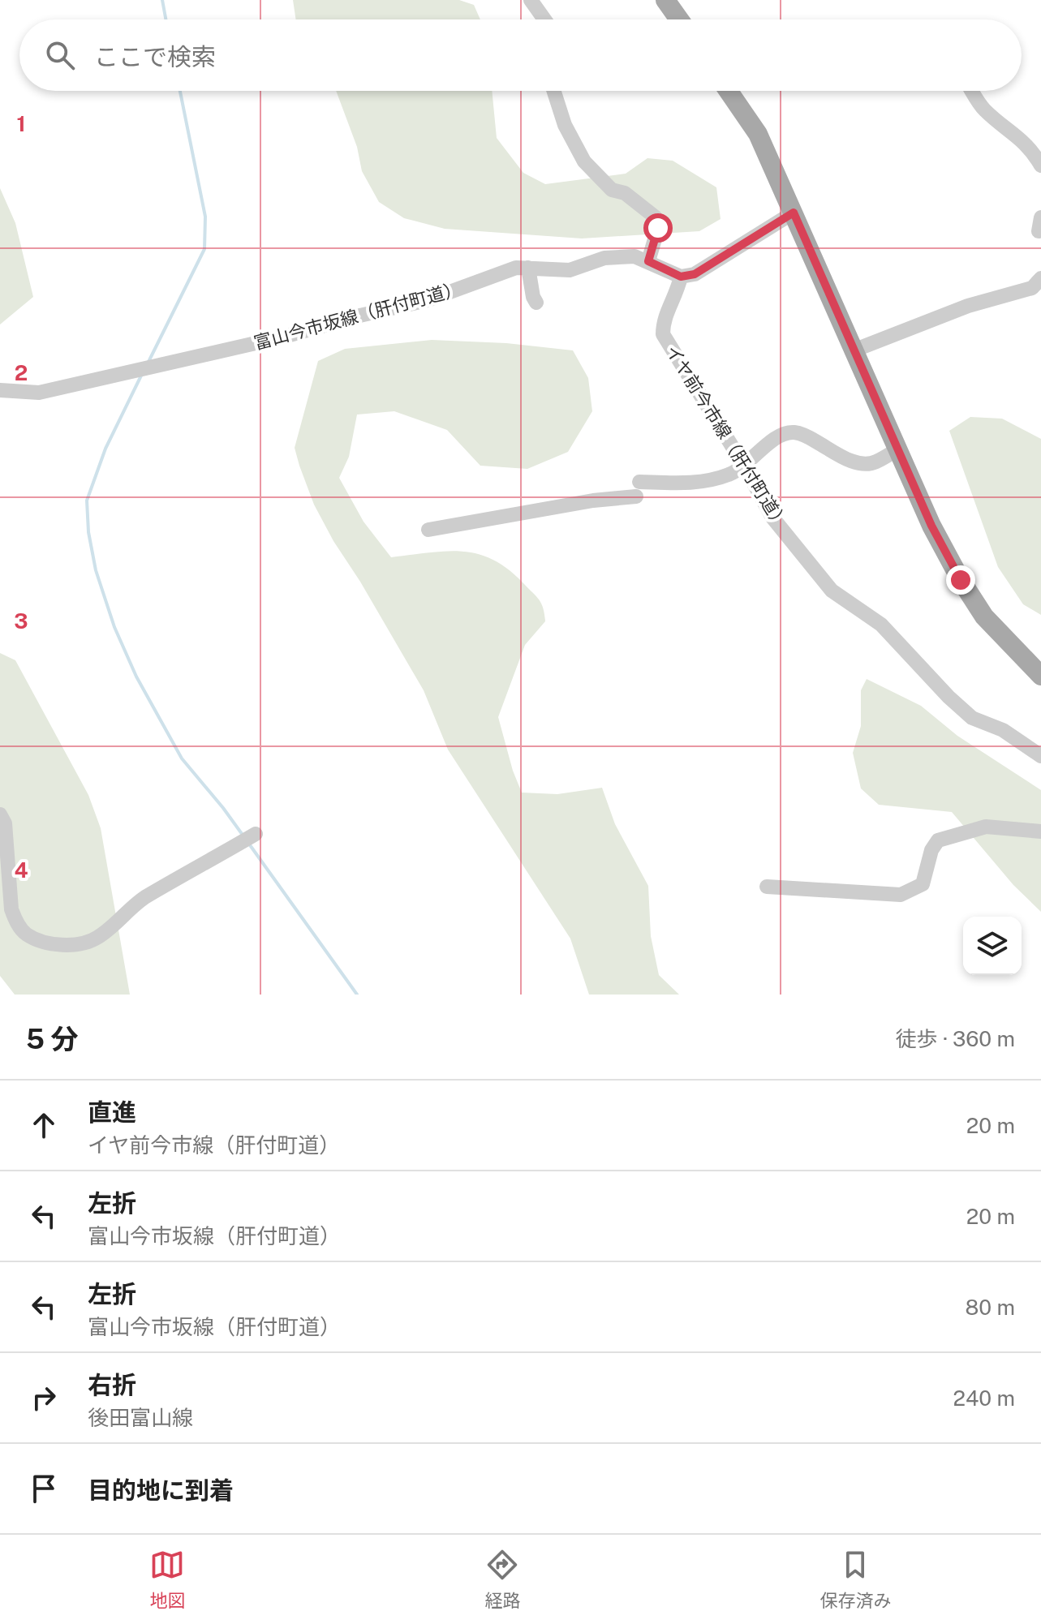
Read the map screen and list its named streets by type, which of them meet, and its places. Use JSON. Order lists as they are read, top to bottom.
{
  "streets": {
    "street": ["富山今市坂線（肝付町道）", "イヤ前今市線（肝付町道）"]
  },
  "crossings": [
    ["富山今市坂線（肝付町道）", "イヤ前今市線（肝付町道）"]
  ],
  "page": {
    "search": "ここで検索",
    "heading": ["5 分", "徒歩 · 360 m"],
    "list": [
      ["直進", "イヤ前今市線（肝付町道）", "20 m"],
      ["左折", "富山今市坂線（肝付町道）", "20 m"],
      ["左折", "富山今市坂線（肝付町道）", "80 m"],
      ["右折", "後田富山線", "240 m"],
      "目的地に到着"
    ],
    "nav": ["地図", "経路", "保存済み"]
  },
  "grid": {
    "rows": [
      "1",
      "2",
      "3",
      "4"
    ]
  }
}
